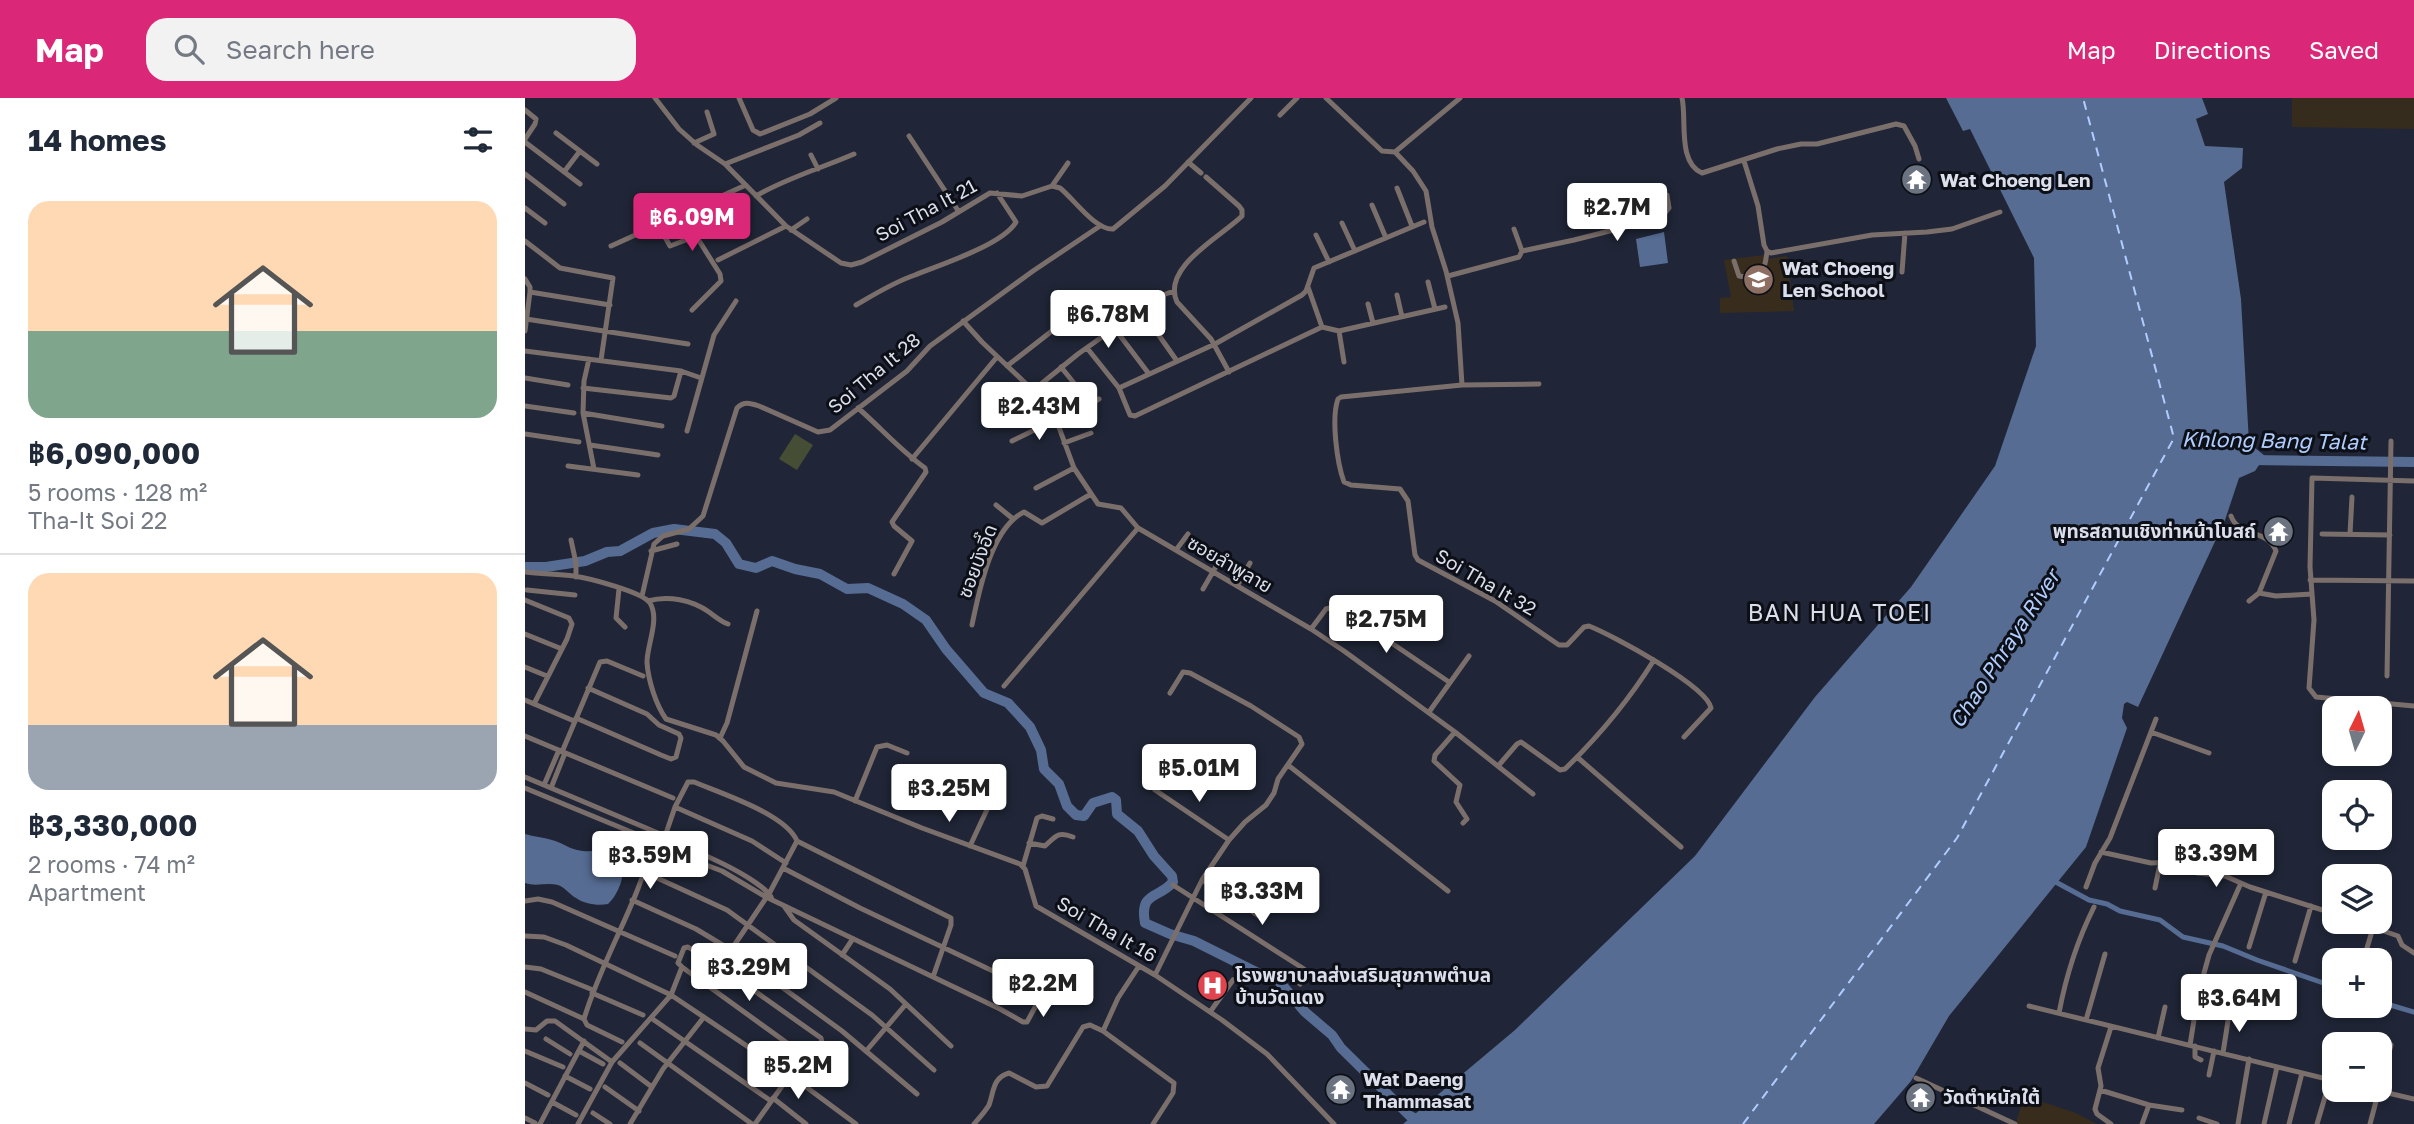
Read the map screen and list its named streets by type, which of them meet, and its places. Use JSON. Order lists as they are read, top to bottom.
{
  "streets": {
    "street": [
      "Soi Tha It 21",
      "Soi Tha It 28",
      "ซอยบังอี๊ด",
      "ซอยลำพูลาย",
      "Soi Tha It 32",
      "Soi Tha It 16"
    ]
  },
  "crossings": [
    ["ซอยบังอี๊ด", "ซอยลำพูลาย"]
  ],
  "districts": ["BAN HUA TOEI"],
  "water": ["Khlong Bang Talat", "Chao Phraya River"],
  "places": {
    "temple": [
      "Wat Choeng Len",
      "พุทธสถานเชิงท่าหน้าโบสถ์",
      "Wat Daeng Thammasat",
      "วัดตำหนักใต้"
    ],
    "school or university": ["Wat Choeng Len School"],
    "hospital": ["โรงพยาบาลส่งเสริมสุขภาพตำบล บ้านวัดแดง"]
  },
  "north": "top",
  "page": {
    "header": "Map",
    "search": "Search here",
    "nav": ["Map", "Directions", "Saved"],
    "heading": "14 homes",
    "list": [
      {
        "name": "฿6,090,000",
        "note": "5 rooms · 128 m² · Tha-It Soi 22"
      },
      {
        "name": "฿3,330,000",
        "note": "2 rooms · 74 m² · Apartment"
      }
    ],
    "price": [
      "฿2.7M",
      "฿6.09M",
      "฿6.78M",
      "฿2.43M",
      "฿2.75M",
      "฿5.01M",
      "฿3.25M",
      "฿3.39M",
      "฿3.59M",
      "฿3.33M",
      "฿3.29M",
      "฿2.2M",
      "฿3.64M",
      "฿5.2M"
    ],
    "map_buttons": ["+", "−"]
  }
}
